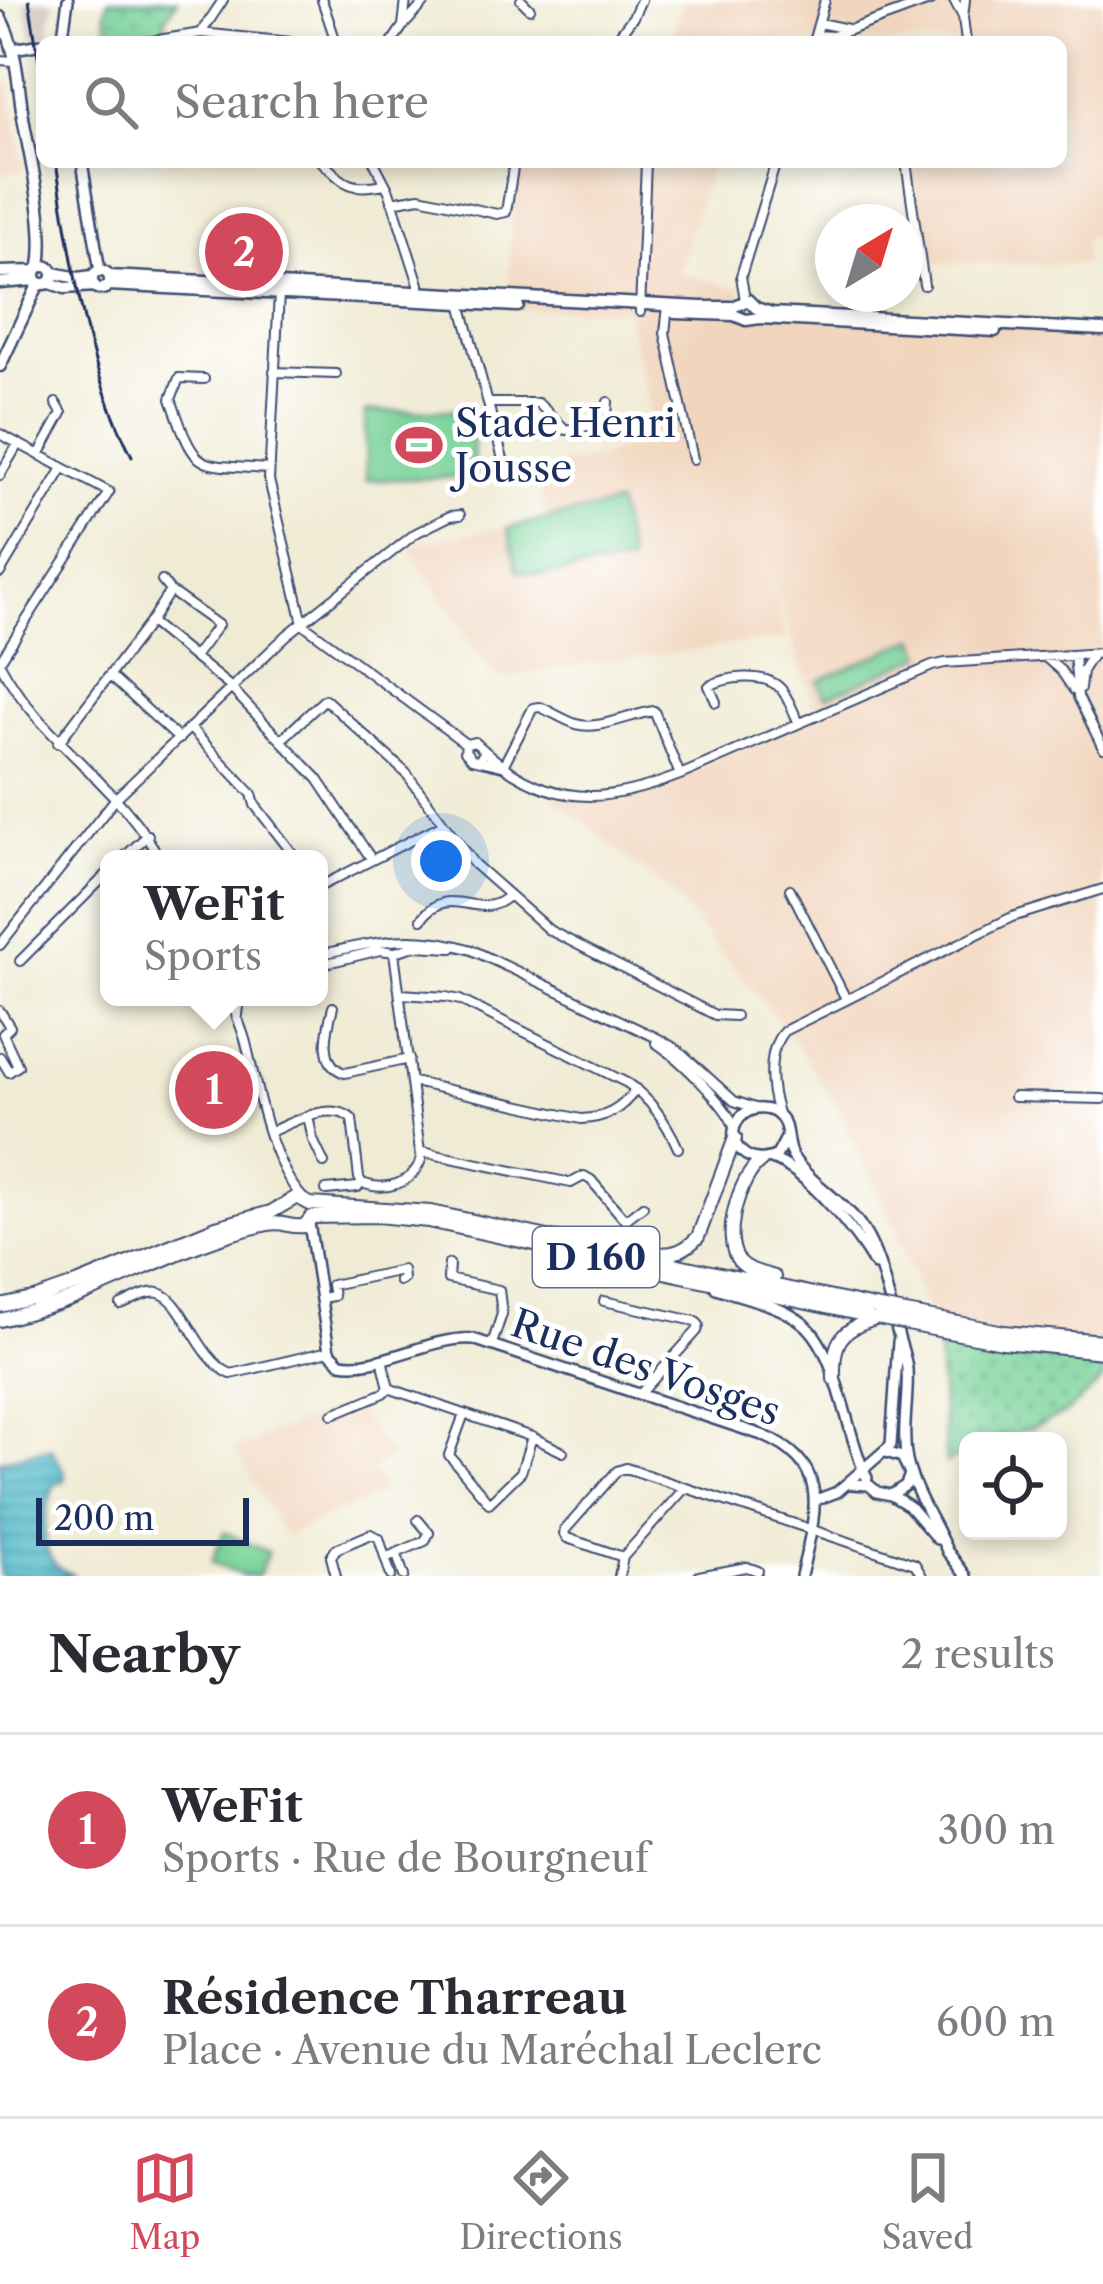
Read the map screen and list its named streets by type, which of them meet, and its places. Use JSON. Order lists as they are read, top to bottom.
{
  "streets": {
    "main road": ["D 160"],
    "street": ["Rue des Vosges"]
  },
  "places": {
    "sports": ["Stade Henri Jousse"]
  },
  "scale_bar": "200 m",
  "north": "top right",
  "page": {
    "search": "Search here",
    "pins": ["2", "1"],
    "popup": ["WeFit", "Sports"],
    "scale": "200 m",
    "heading": ["Nearby", "2 results"],
    "list": [
      {
        "mark": "1",
        "name": "WeFit",
        "note": "Sports · Rue de Bourgneuf",
        "value": "300 m"
      },
      {
        "mark": "2",
        "name": "Résidence Tharreau",
        "note": "Place · Avenue du Maréchal Leclerc",
        "value": "600 m"
      }
    ],
    "nav": ["Map", "Directions", "Saved"]
  }
}
